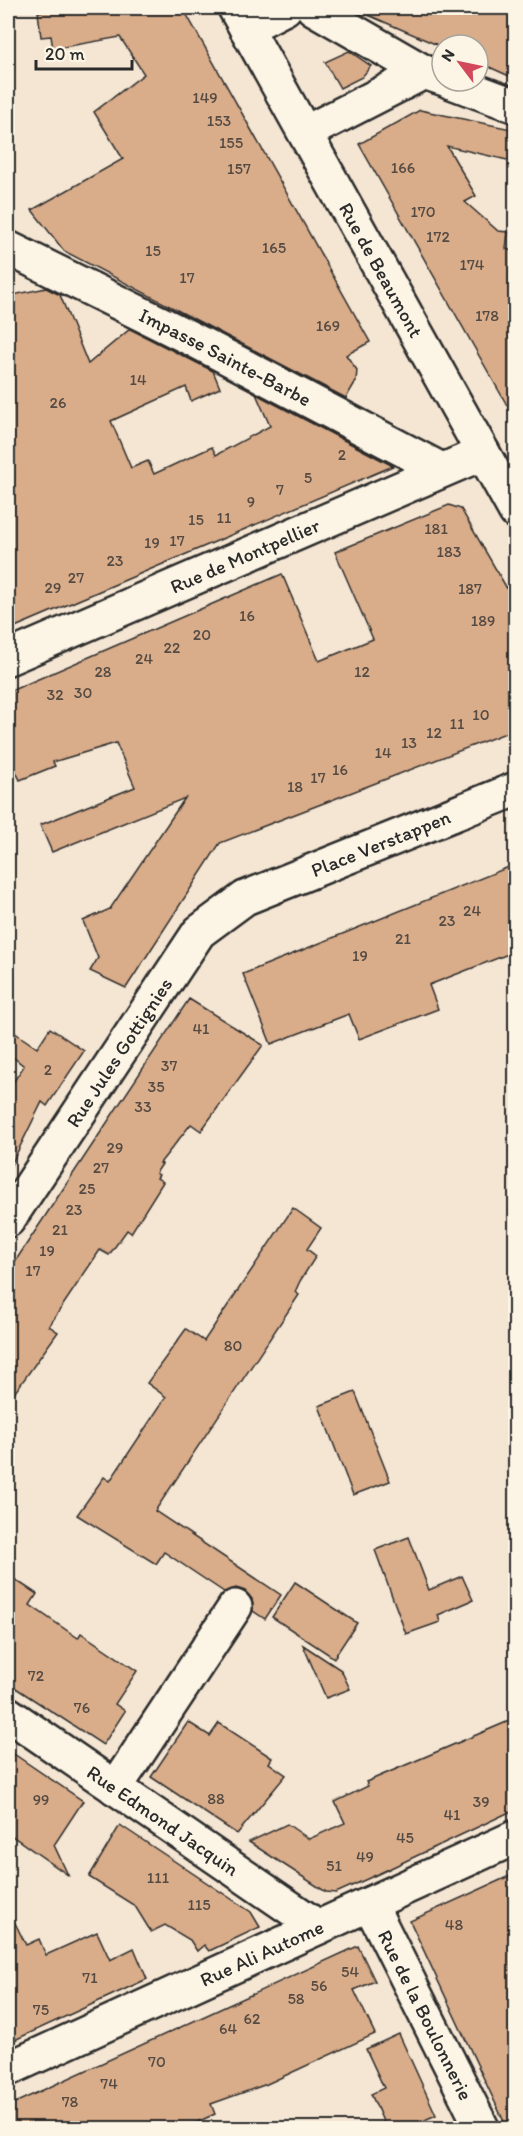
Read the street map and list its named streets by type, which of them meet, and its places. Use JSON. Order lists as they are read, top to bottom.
{
  "streets": {
    "street": [
      "Rue de Beaumont",
      "Impasse Sainte-Barbe",
      "Rue de Montpellier",
      "Place Verstappen",
      "Rue Jules Gottignies",
      "Rue Edmond Jacquin",
      "Rue Ali Autome",
      "Rue de la Boulonnerie"
    ]
  },
  "crossings": [
    ["Rue de Beaumont", "Rue de Montpellier"],
    ["Impasse Sainte-Barbe", "Rue de Montpellier"],
    ["Place Verstappen", "Rue Jules Gottignies"],
    ["Rue Edmond Jacquin", "Rue Ali Autome"],
    ["Rue Ali Autome", "Rue de la Boulonnerie"]
  ],
  "house_numbers": [
    "149",
    "153",
    "155",
    "166",
    "157",
    "170",
    "172",
    "165",
    "15",
    "174",
    "17",
    "178",
    "169",
    "14",
    "26",
    "2",
    "5",
    "7",
    "9",
    "11",
    "15",
    "181",
    "17",
    "19",
    "183",
    "23",
    "27",
    "29",
    "187",
    "16",
    "189",
    "20",
    "22",
    "24",
    "28",
    "12",
    "30",
    "32",
    "10",
    "11",
    "12",
    "13",
    "14",
    "16",
    "17",
    "18",
    "24",
    "23",
    "21",
    "19",
    "41",
    "37",
    "2",
    "35",
    "33",
    "29",
    "27",
    "25",
    "23",
    "21",
    "19",
    "17",
    "80",
    "72",
    "76",
    "88",
    "99",
    "39",
    "41",
    "45",
    "49",
    "51",
    "111",
    "115",
    "48",
    "54",
    "71",
    "56",
    "58",
    "75",
    "62",
    "64",
    "70",
    "74",
    "78"
  ],
  "scale_bar": "20 m",
  "north": "top left"
}
